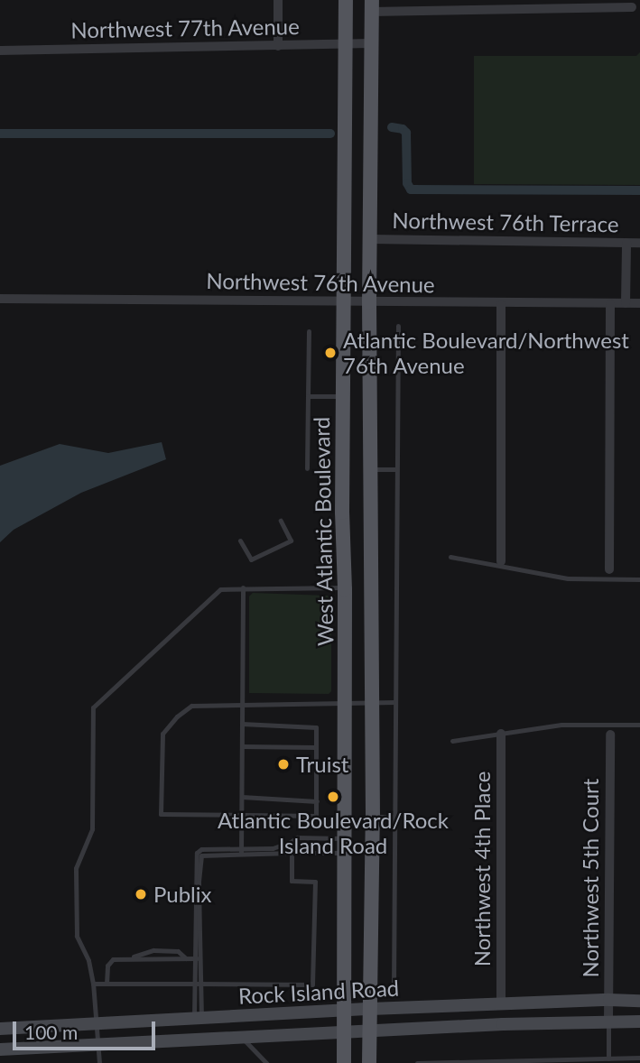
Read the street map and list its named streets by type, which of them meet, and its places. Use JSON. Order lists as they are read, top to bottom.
{
  "streets": {
    "main road": ["West Atlantic Boulevard", "Rock Island Road"],
    "street": [
      "Northwest 77th Avenue",
      "Northwest 76th Terrace",
      "Northwest 76th Avenue",
      "Northwest 4th Place",
      "Northwest 5th Court"
    ]
  },
  "crossings": [
    ["Northwest 77th Avenue", "West Atlantic Boulevard"],
    ["Northwest 76th Avenue", "West Atlantic Boulevard"],
    ["West Atlantic Boulevard", "Rock Island Road"],
    ["Northwest 4th Place", "Rock Island Road"],
    ["Northwest 5th Court", "Rock Island Road"]
  ],
  "places": [
    "Atlantic Boulevard/Northwest 76th Avenue",
    "Truist",
    "Atlantic Boulevard/Rock Island Road",
    "Publix"
  ],
  "scale_bar": "100 m"
}
